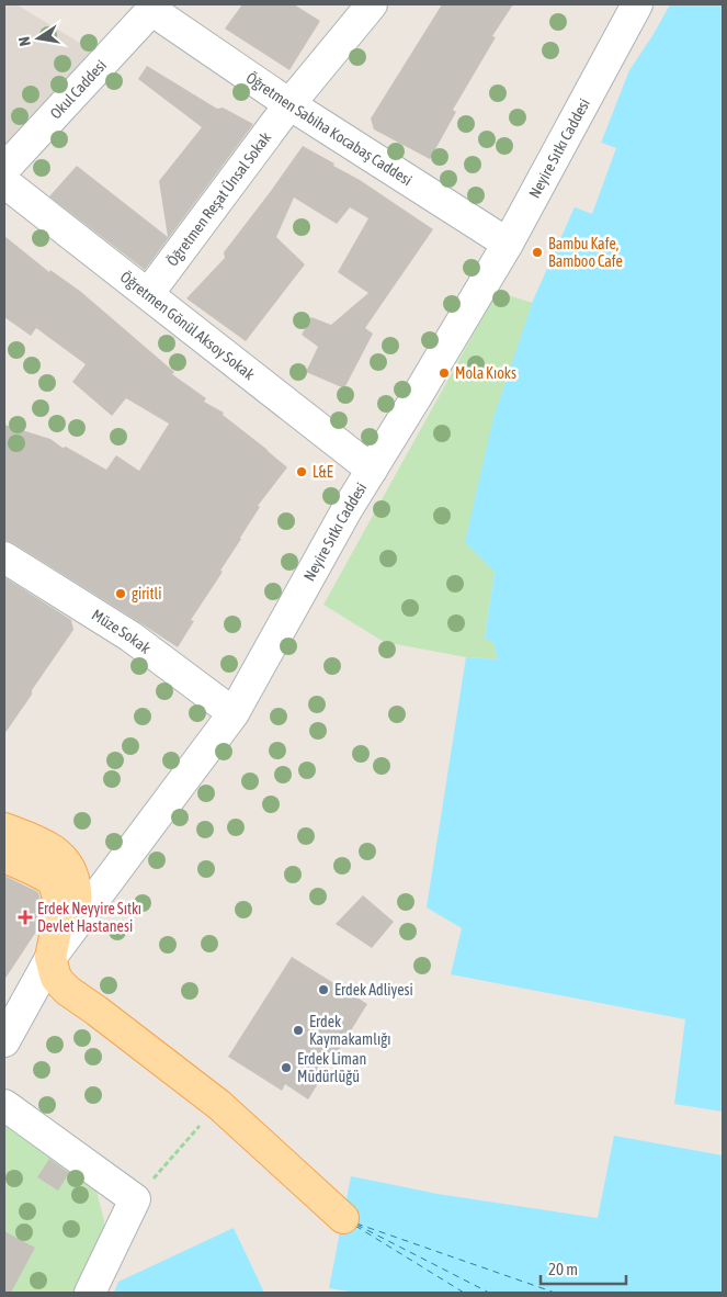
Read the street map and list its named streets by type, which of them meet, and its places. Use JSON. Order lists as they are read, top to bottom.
{
  "streets": {
    "street": [
      "Okul Caddesi",
      "Öğretmen Sabiha Kocabaş Caddesi",
      "Neyire Sıtkı Caddesi",
      "Öğretmen Reşat Ünsal Sokak",
      "Öğretmen Gönül Aksoy Sokak",
      "Müze Sokak"
    ]
  },
  "crossings": [
    ["Okul Caddesi", "Öğretmen Sabiha Kocabaş Caddesi"],
    ["Öğretmen Sabiha Kocabaş Caddesi", "Neyire Sıtkı Caddesi"],
    ["Öğretmen Sabiha Kocabaş Caddesi", "Öğretmen Reşat Ünsal Sokak"],
    ["Neyire Sıtkı Caddesi", "Öğretmen Gönül Aksoy Sokak"],
    ["Neyire Sıtkı Caddesi", "Müze Sokak"],
    ["Öğretmen Reşat Ünsal Sokak", "Öğretmen Gönül Aksoy Sokak"]
  ],
  "places": {
    "other": [
      "Bambu Kafe, Bamboo Cafe",
      "Mola Kıoks",
      "L&E",
      "giritli",
      "Erdek Adliyesi",
      "Erdek Kaymakamlığı",
      "Erdek Liman Müdürlüğü"
    ],
    "health": ["Erdek Neyyire Sıtkı Devlet Hastanesi"]
  },
  "scale_bar": "20 m",
  "north": "left"
}
